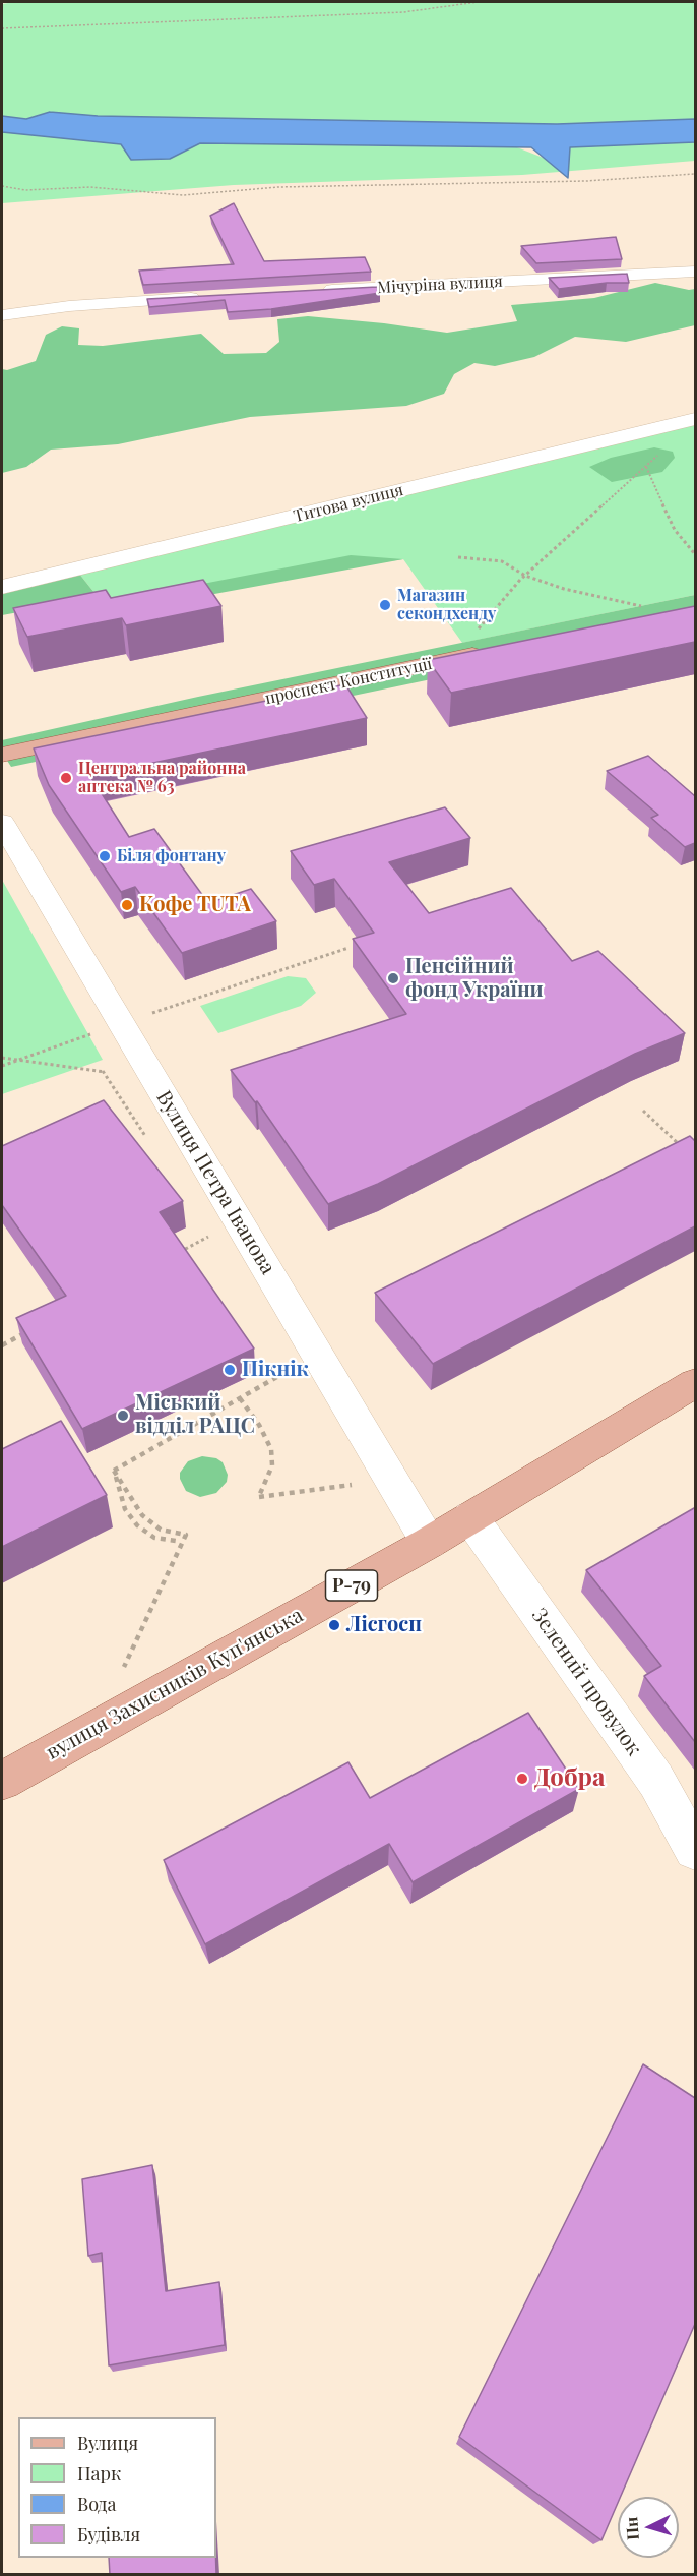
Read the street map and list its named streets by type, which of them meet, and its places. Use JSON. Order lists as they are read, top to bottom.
{
  "streets": {
    "main road": ["проспект Конституції", "Р-79", "вулиця Захисників Куп'янська"],
    "street": [
      "Мічуріна вулиця",
      "Титова вулиця",
      "Вулиця Петра Іванова",
      "Зелений провулок"
    ]
  },
  "crossings": [
    ["Вулиця Петра Іванова", "вулиця Захисників Куп'янська"],
    ["Зелений провулок", "вулиця Захисників Куп'янська"]
  ],
  "places": [
    "Магазин секондхенду",
    "Центральна районна аптека № 63",
    "Біля фонтану",
    "Кофе TUTA",
    "Пенсійний фонд України",
    "Пікнік",
    "Міський відділ РАЦС",
    "Лісгосп",
    "Добра"
  ],
  "legend": [
    "Вулиця",
    "Парк",
    "Вода",
    "Будівля"
  ],
  "north": "left"
}
